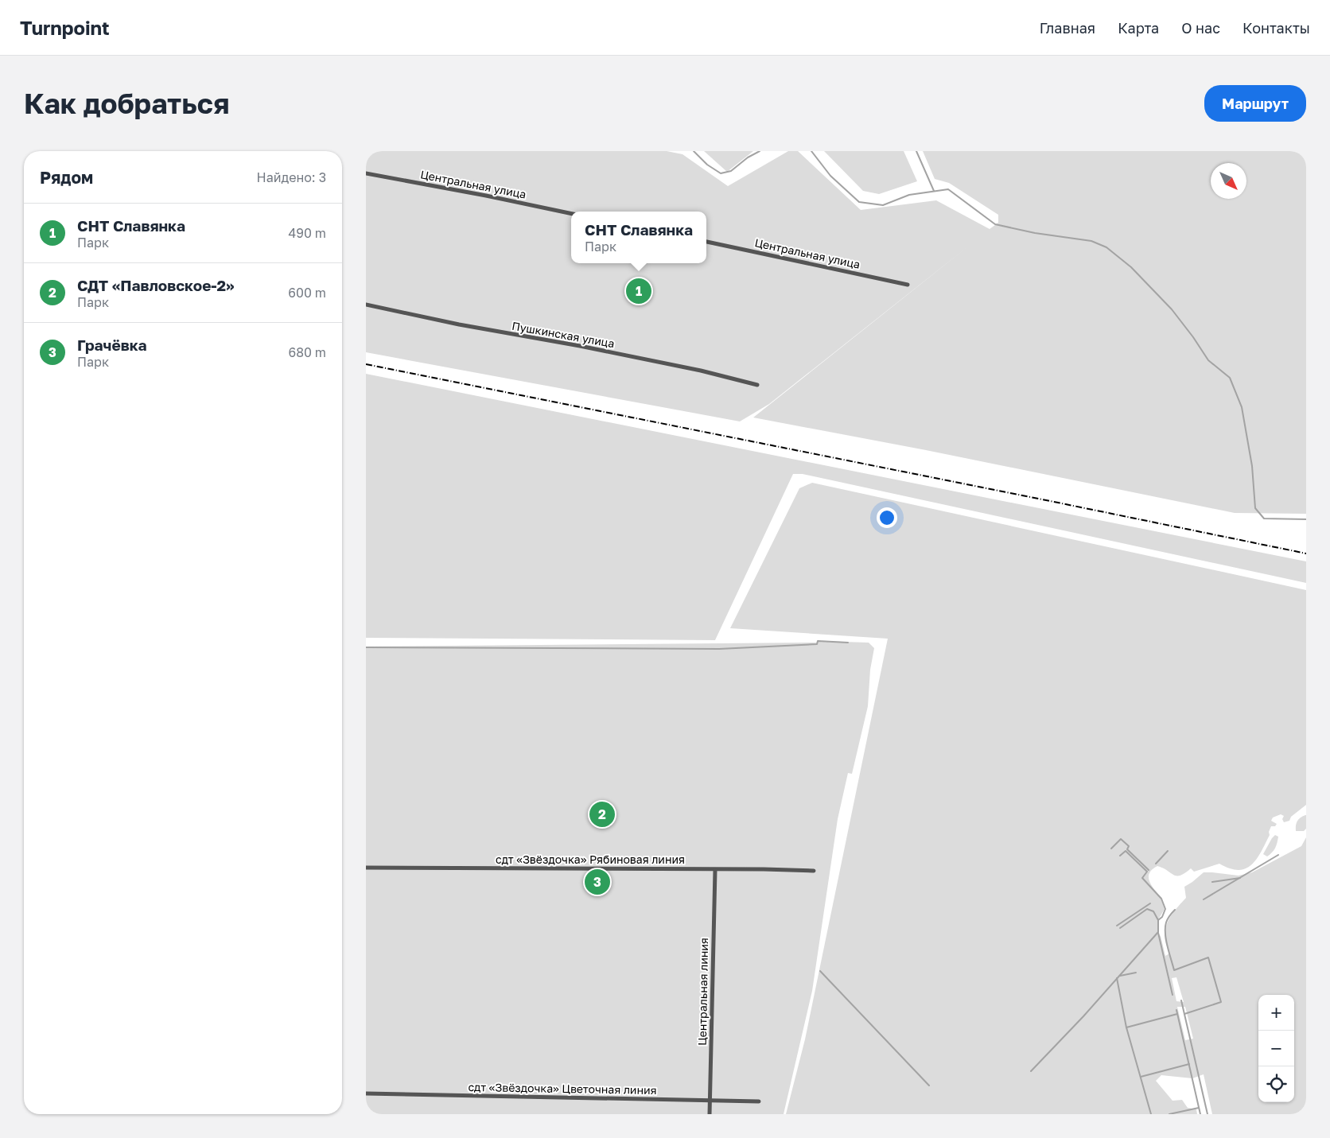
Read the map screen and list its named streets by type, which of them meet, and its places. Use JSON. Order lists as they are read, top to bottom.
{
  "streets": {
    "street": [
      "Центральная улица",
      "Пушкинская улица",
      "сдт «Звёздочка» Рябиновая линия",
      "Центральная линия",
      "сдт «Звёздочка» Цветочная линия"
    ]
  },
  "crossings": [
    ["сдт «Звёздочка» Рябиновая линия", "Центральная линия"],
    ["Центральная линия", "сдт «Звёздочка» Цветочная линия"]
  ],
  "north": "bottom right",
  "page": {
    "header": "Turnpoint",
    "nav": [
      "Главная",
      "Карта",
      "О нас",
      "Контакты"
    ],
    "buttons": "Маршрут",
    "title": "Как добраться",
    "heading": ["Рядом", "Найдено: 3"],
    "list": [
      {
        "mark": "1",
        "name": "СНТ Славянка",
        "note": "Парк",
        "value": "490 m"
      },
      {
        "mark": "2",
        "name": "СДТ «Павловское-2»",
        "note": "Парк",
        "value": "600 m"
      },
      {
        "mark": "3",
        "name": "Грачёвка",
        "note": "Парк",
        "value": "680 m"
      }
    ],
    "popup": ["СНТ Славянка", "Парк"],
    "pins": ["1", "2", "3"],
    "map_buttons": ["+", "−"]
  }
}
